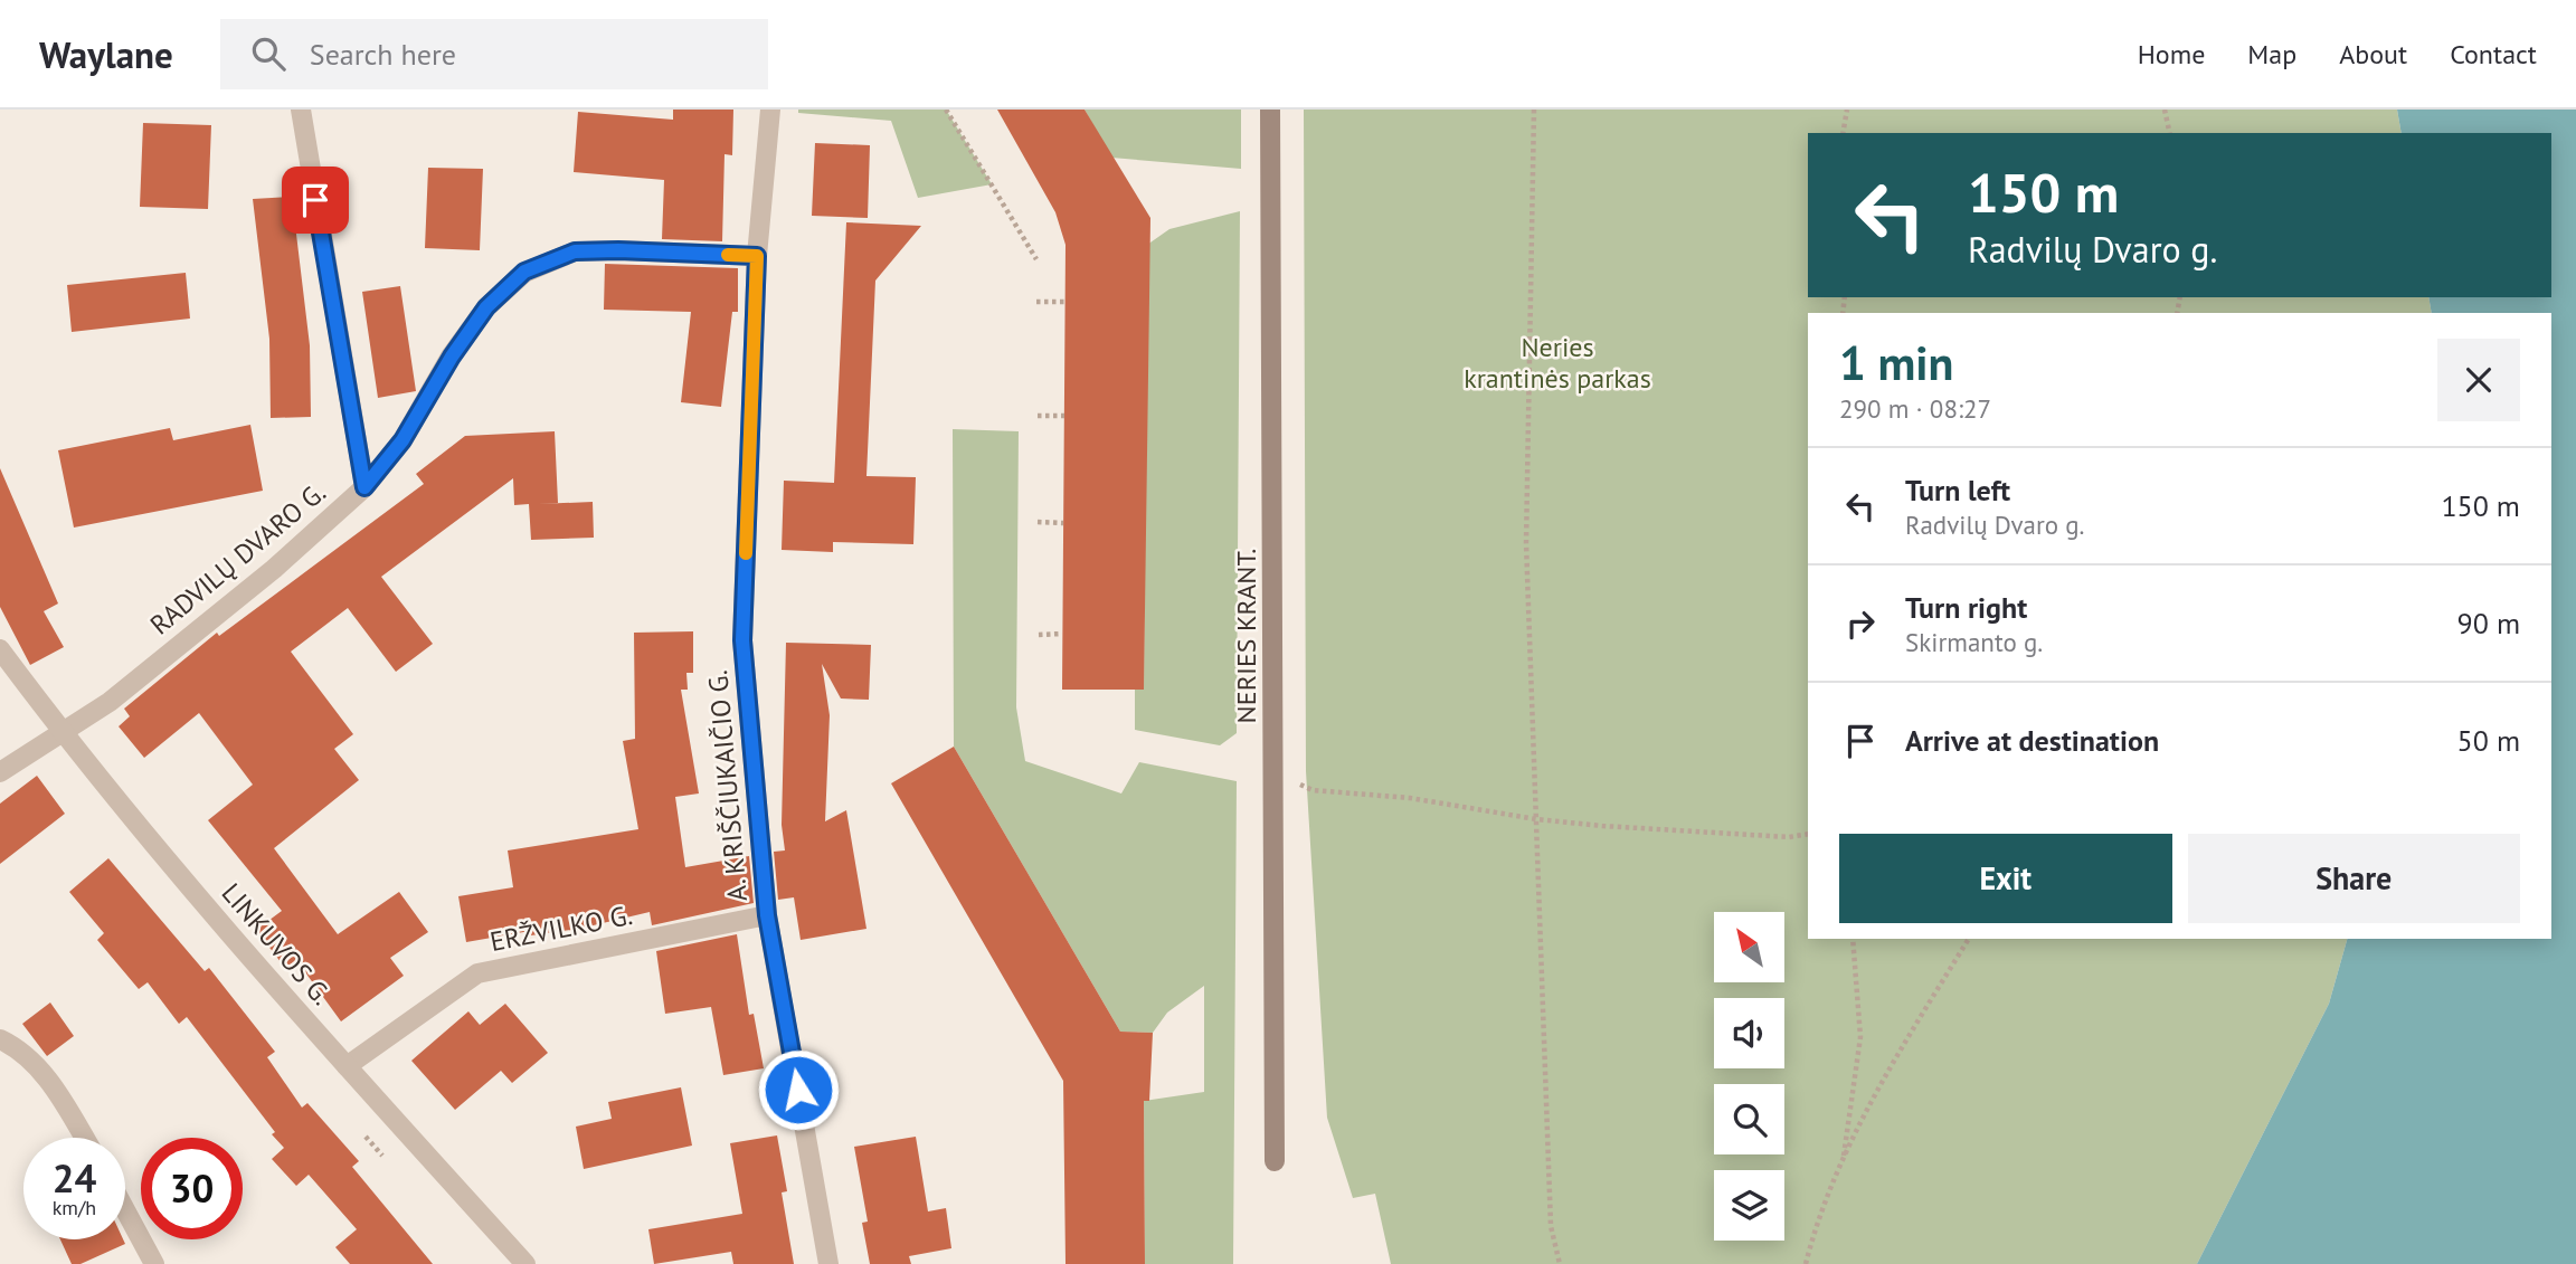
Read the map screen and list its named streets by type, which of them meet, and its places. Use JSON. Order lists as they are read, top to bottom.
{
  "streets": {
    "main road": ["NERIES KRANT."],
    "street": [
      "RADVILŲ DVARO G.",
      "A. KRIŠČIUKAIČIO G.",
      "ERŽVILKO G.",
      "LINKUVOS G."
    ]
  },
  "crossings": [
    ["RADVILŲ DVARO G.", "A. KRIŠČIUKAIČIO G."],
    ["RADVILŲ DVARO G.", "LINKUVOS G."],
    ["A. KRIŠČIUKAIČIO G.", "ERŽVILKO G."],
    ["ERŽVILKO G.", "LINKUVOS G."]
  ],
  "parks": ["Neries krantinės parkas"],
  "north": "top left",
  "page": {
    "header": "Waylane",
    "search": "Search here",
    "nav": [
      "Home",
      "Map",
      "About",
      "Contact"
    ],
    "turn": ["150 m", "Radvilų Dvaro g."],
    "heading": ["1 min", "290 m · 08:27"],
    "list": [
      {
        "name": "Turn left",
        "note": "Radvilų Dvaro g.",
        "value": "150 m"
      },
      {
        "name": "Turn right",
        "note": "Skirmanto g.",
        "value": "90 m"
      },
      {
        "name": "Arrive at destination",
        "value": "50 m"
      }
    ],
    "buttons": ["Exit", "Share"],
    "speed": "24 km/h",
    "limit": "30"
  }
}
